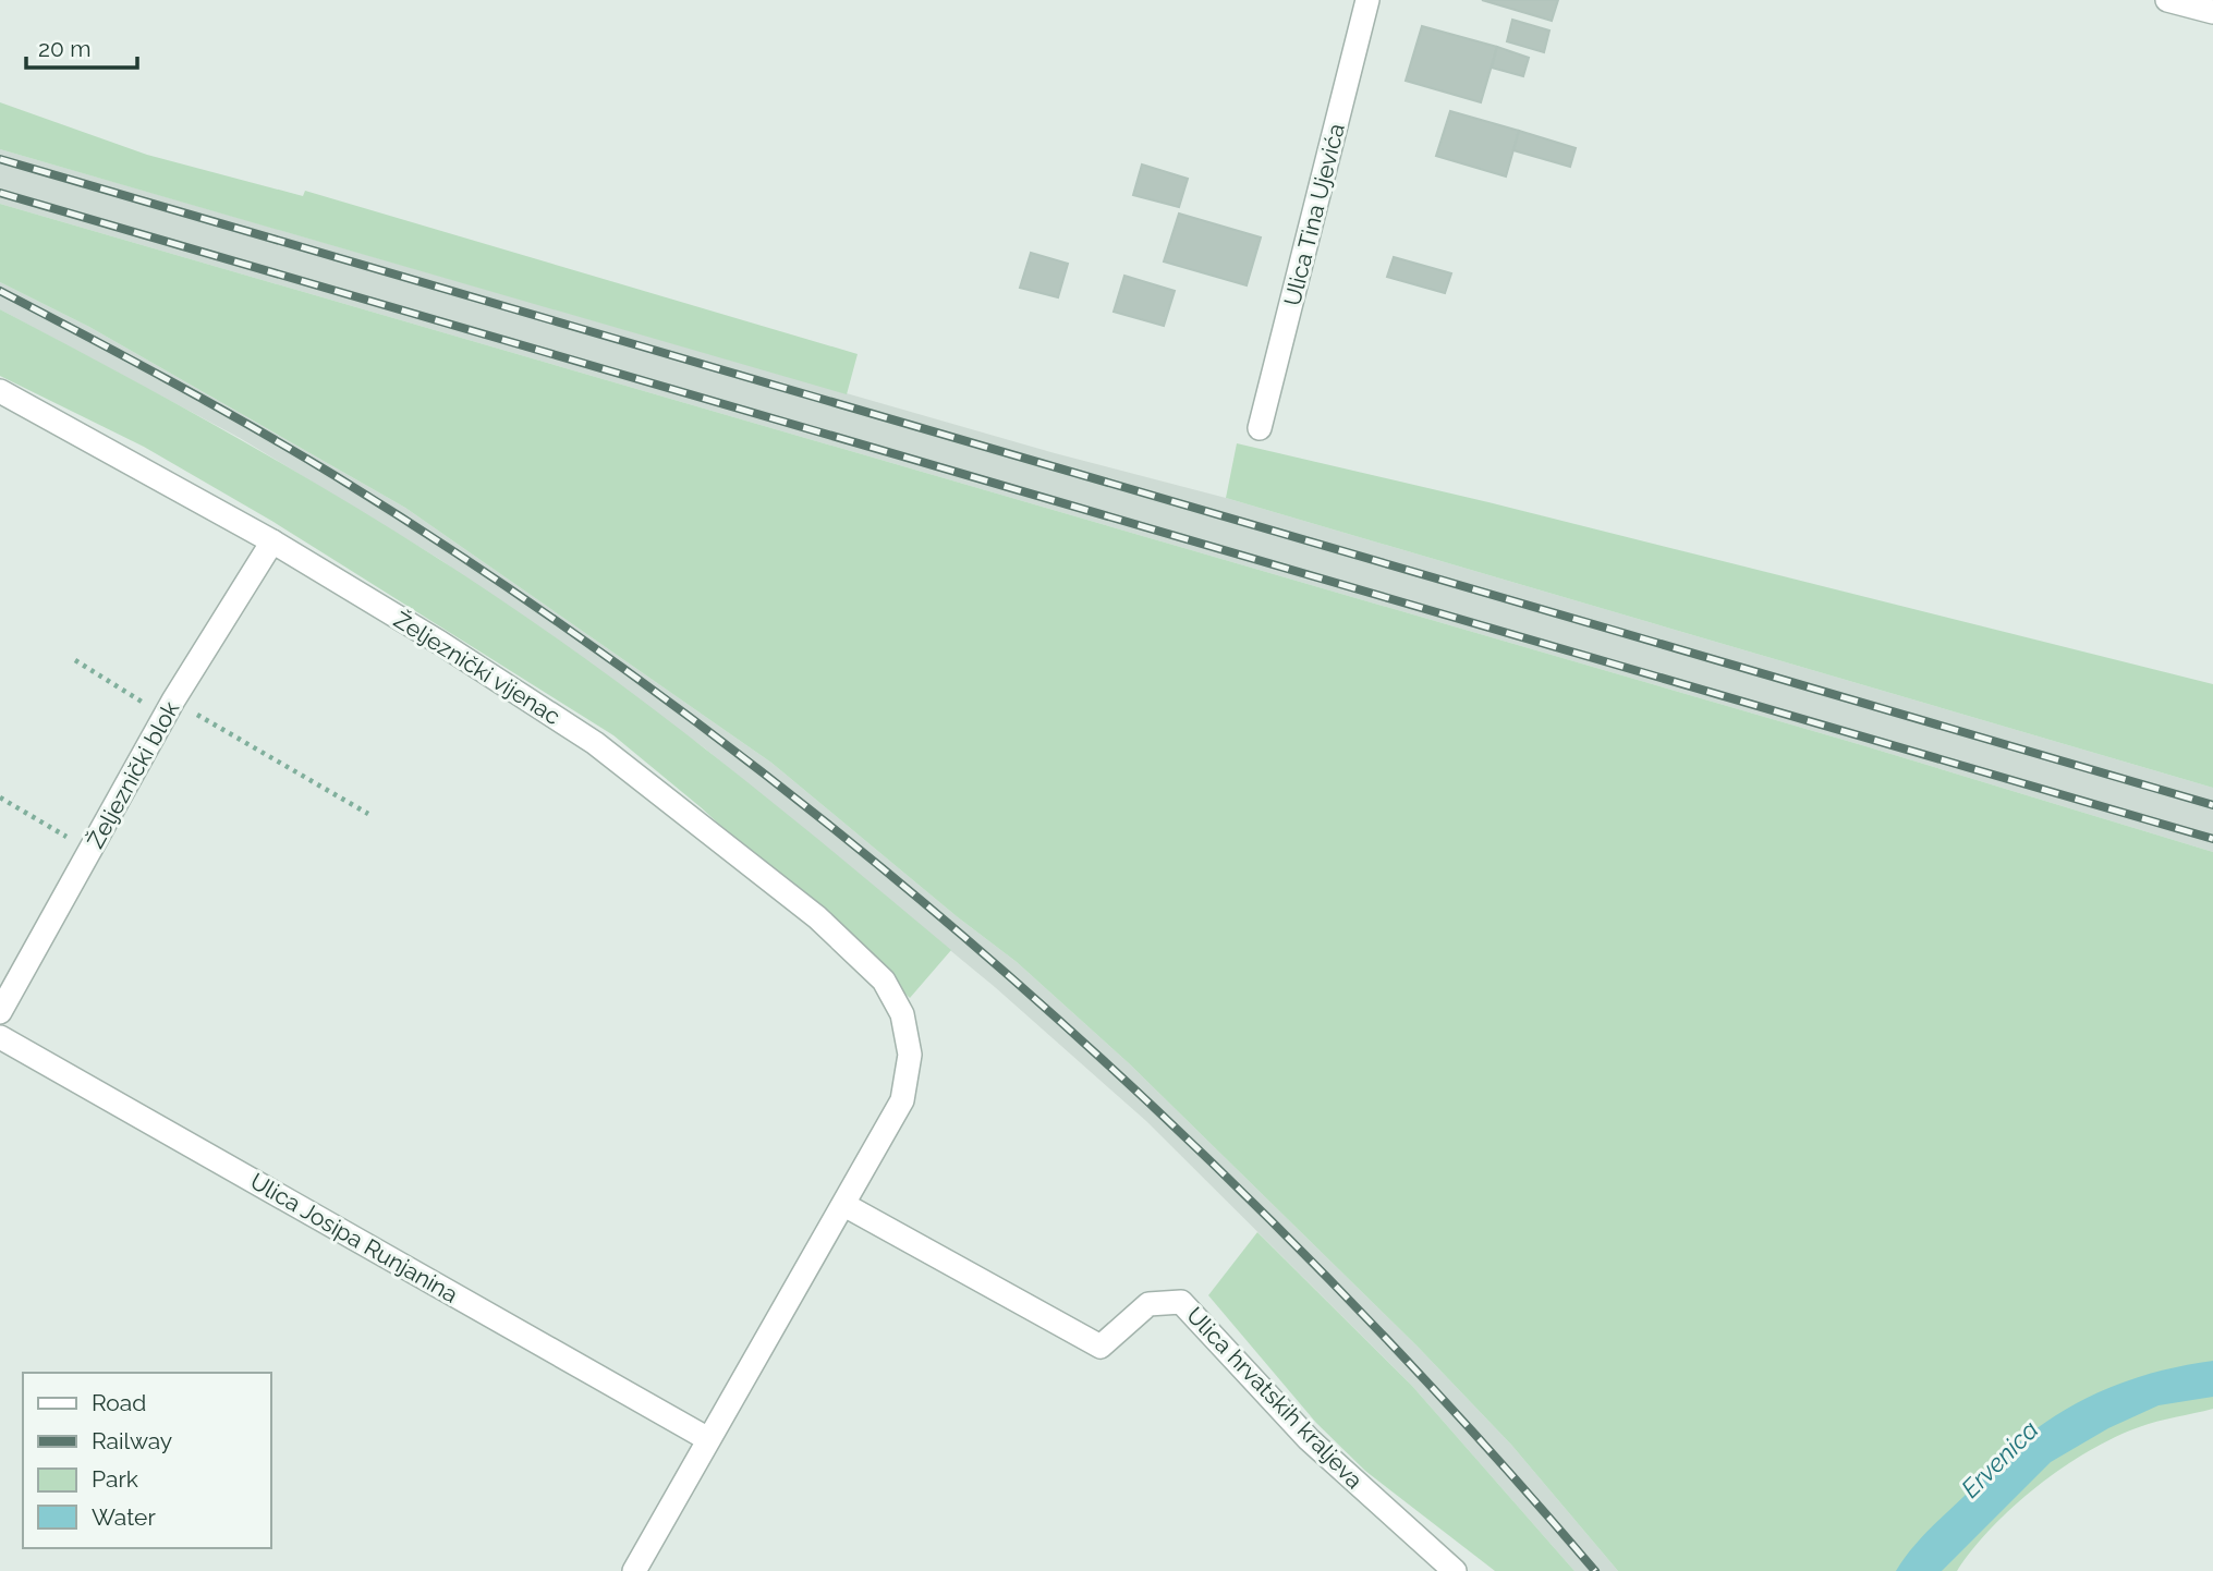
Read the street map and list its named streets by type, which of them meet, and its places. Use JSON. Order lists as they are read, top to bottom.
{
  "streets": {
    "street": [
      "Ulica Tina Ujevića",
      "Željeznički vijenac",
      "Željeznički blok",
      "Ulica Josipa Runjanina",
      "Ulica hrvatskih kraljeva"
    ]
  },
  "crossings": [
    ["Željeznički vijenac", "Željeznički blok"],
    ["Željeznički vijenac", "Ulica hrvatskih kraljeva"]
  ],
  "water": ["Ervenica"],
  "legend": [
    "Road",
    "Railway",
    "Park",
    "Water"
  ],
  "scale_bar": "20 m"
}
